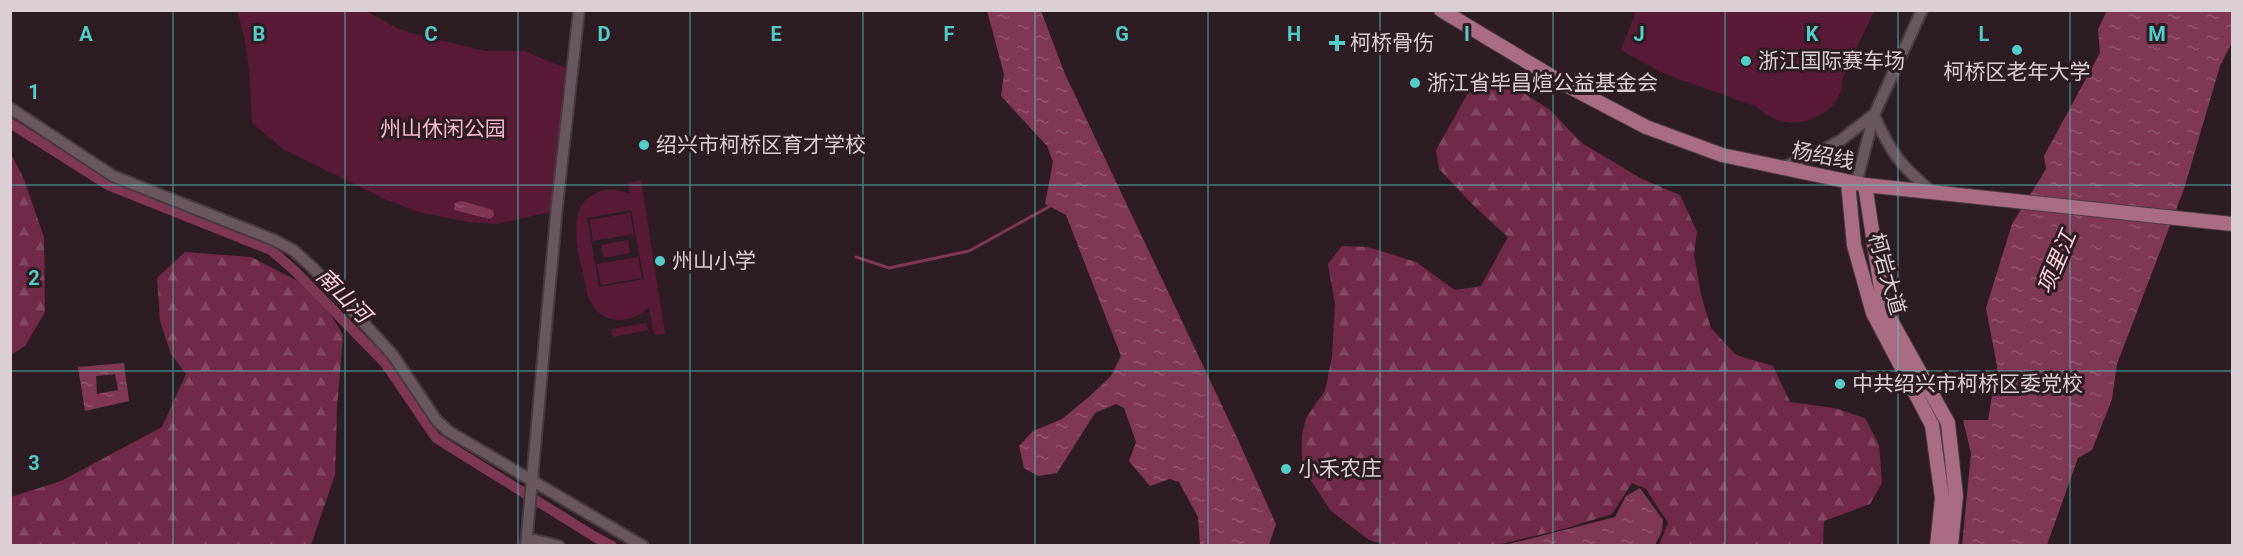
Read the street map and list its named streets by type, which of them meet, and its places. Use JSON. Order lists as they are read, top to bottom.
{
  "streets": {
    "main road": ["杨绍线", "柯岩大道"]
  },
  "crossings": [
    ["杨绍线", "柯岩大道"]
  ],
  "water": ["项里江", "南山河"],
  "parks": ["州山休闲公园"],
  "places": {
    "health": ["柯桥骨伤"],
    "other": [
      "柯桥区老年大学",
      "浙江国际赛车场",
      "浙江省毕昌煊公益基金会",
      "绍兴市柯桥区育才学校",
      "州山小学",
      "中共绍兴市柯桥区委党校",
      "小禾农庄"
    ]
  },
  "grid": {
    "columns": [
      "A",
      "B",
      "C",
      "D",
      "E",
      "F",
      "G",
      "H",
      "I",
      "J",
      "K",
      "L",
      "M"
    ],
    "rows": ["1", "2", "3"]
  }
}
